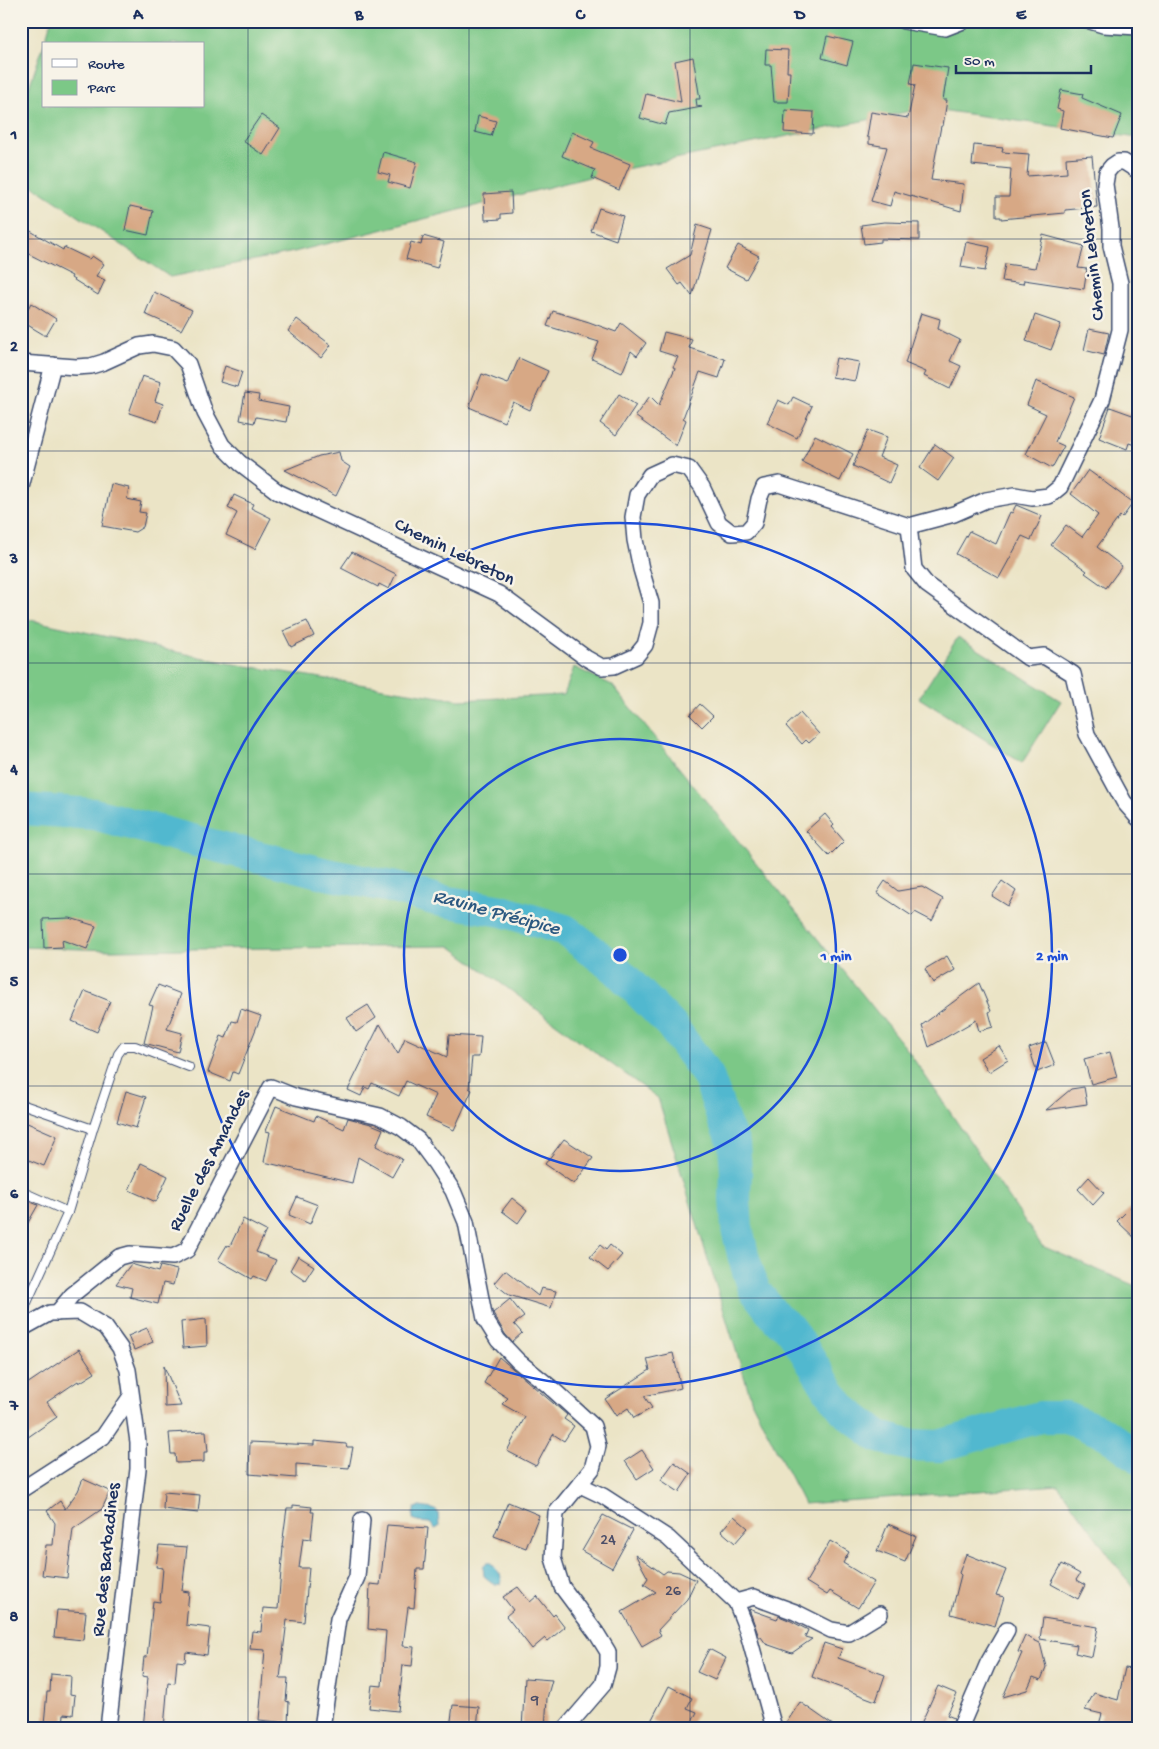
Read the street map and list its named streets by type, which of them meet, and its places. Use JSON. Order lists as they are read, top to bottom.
{
  "streets": {
    "street": ["Chemin Lebreton", "Ruelle des Amandes", "Rue des Barbadines"]
  },
  "crossings": [
    ["Ruelle des Amandes", "Rue des Barbadines"]
  ],
  "water": ["Ravine Précipice"],
  "house_numbers": ["24", "26", "9"],
  "legend": ["Route", "Parc"],
  "scale_bar": "50 m",
  "grid": {
    "columns": [
      "A",
      "B",
      "C",
      "D",
      "E"
    ],
    "rows": [
      "1",
      "2",
      "3",
      "4",
      "5",
      "6",
      "7",
      "8"
    ]
  },
  "rings": ["1 min", "2 min"]
}
